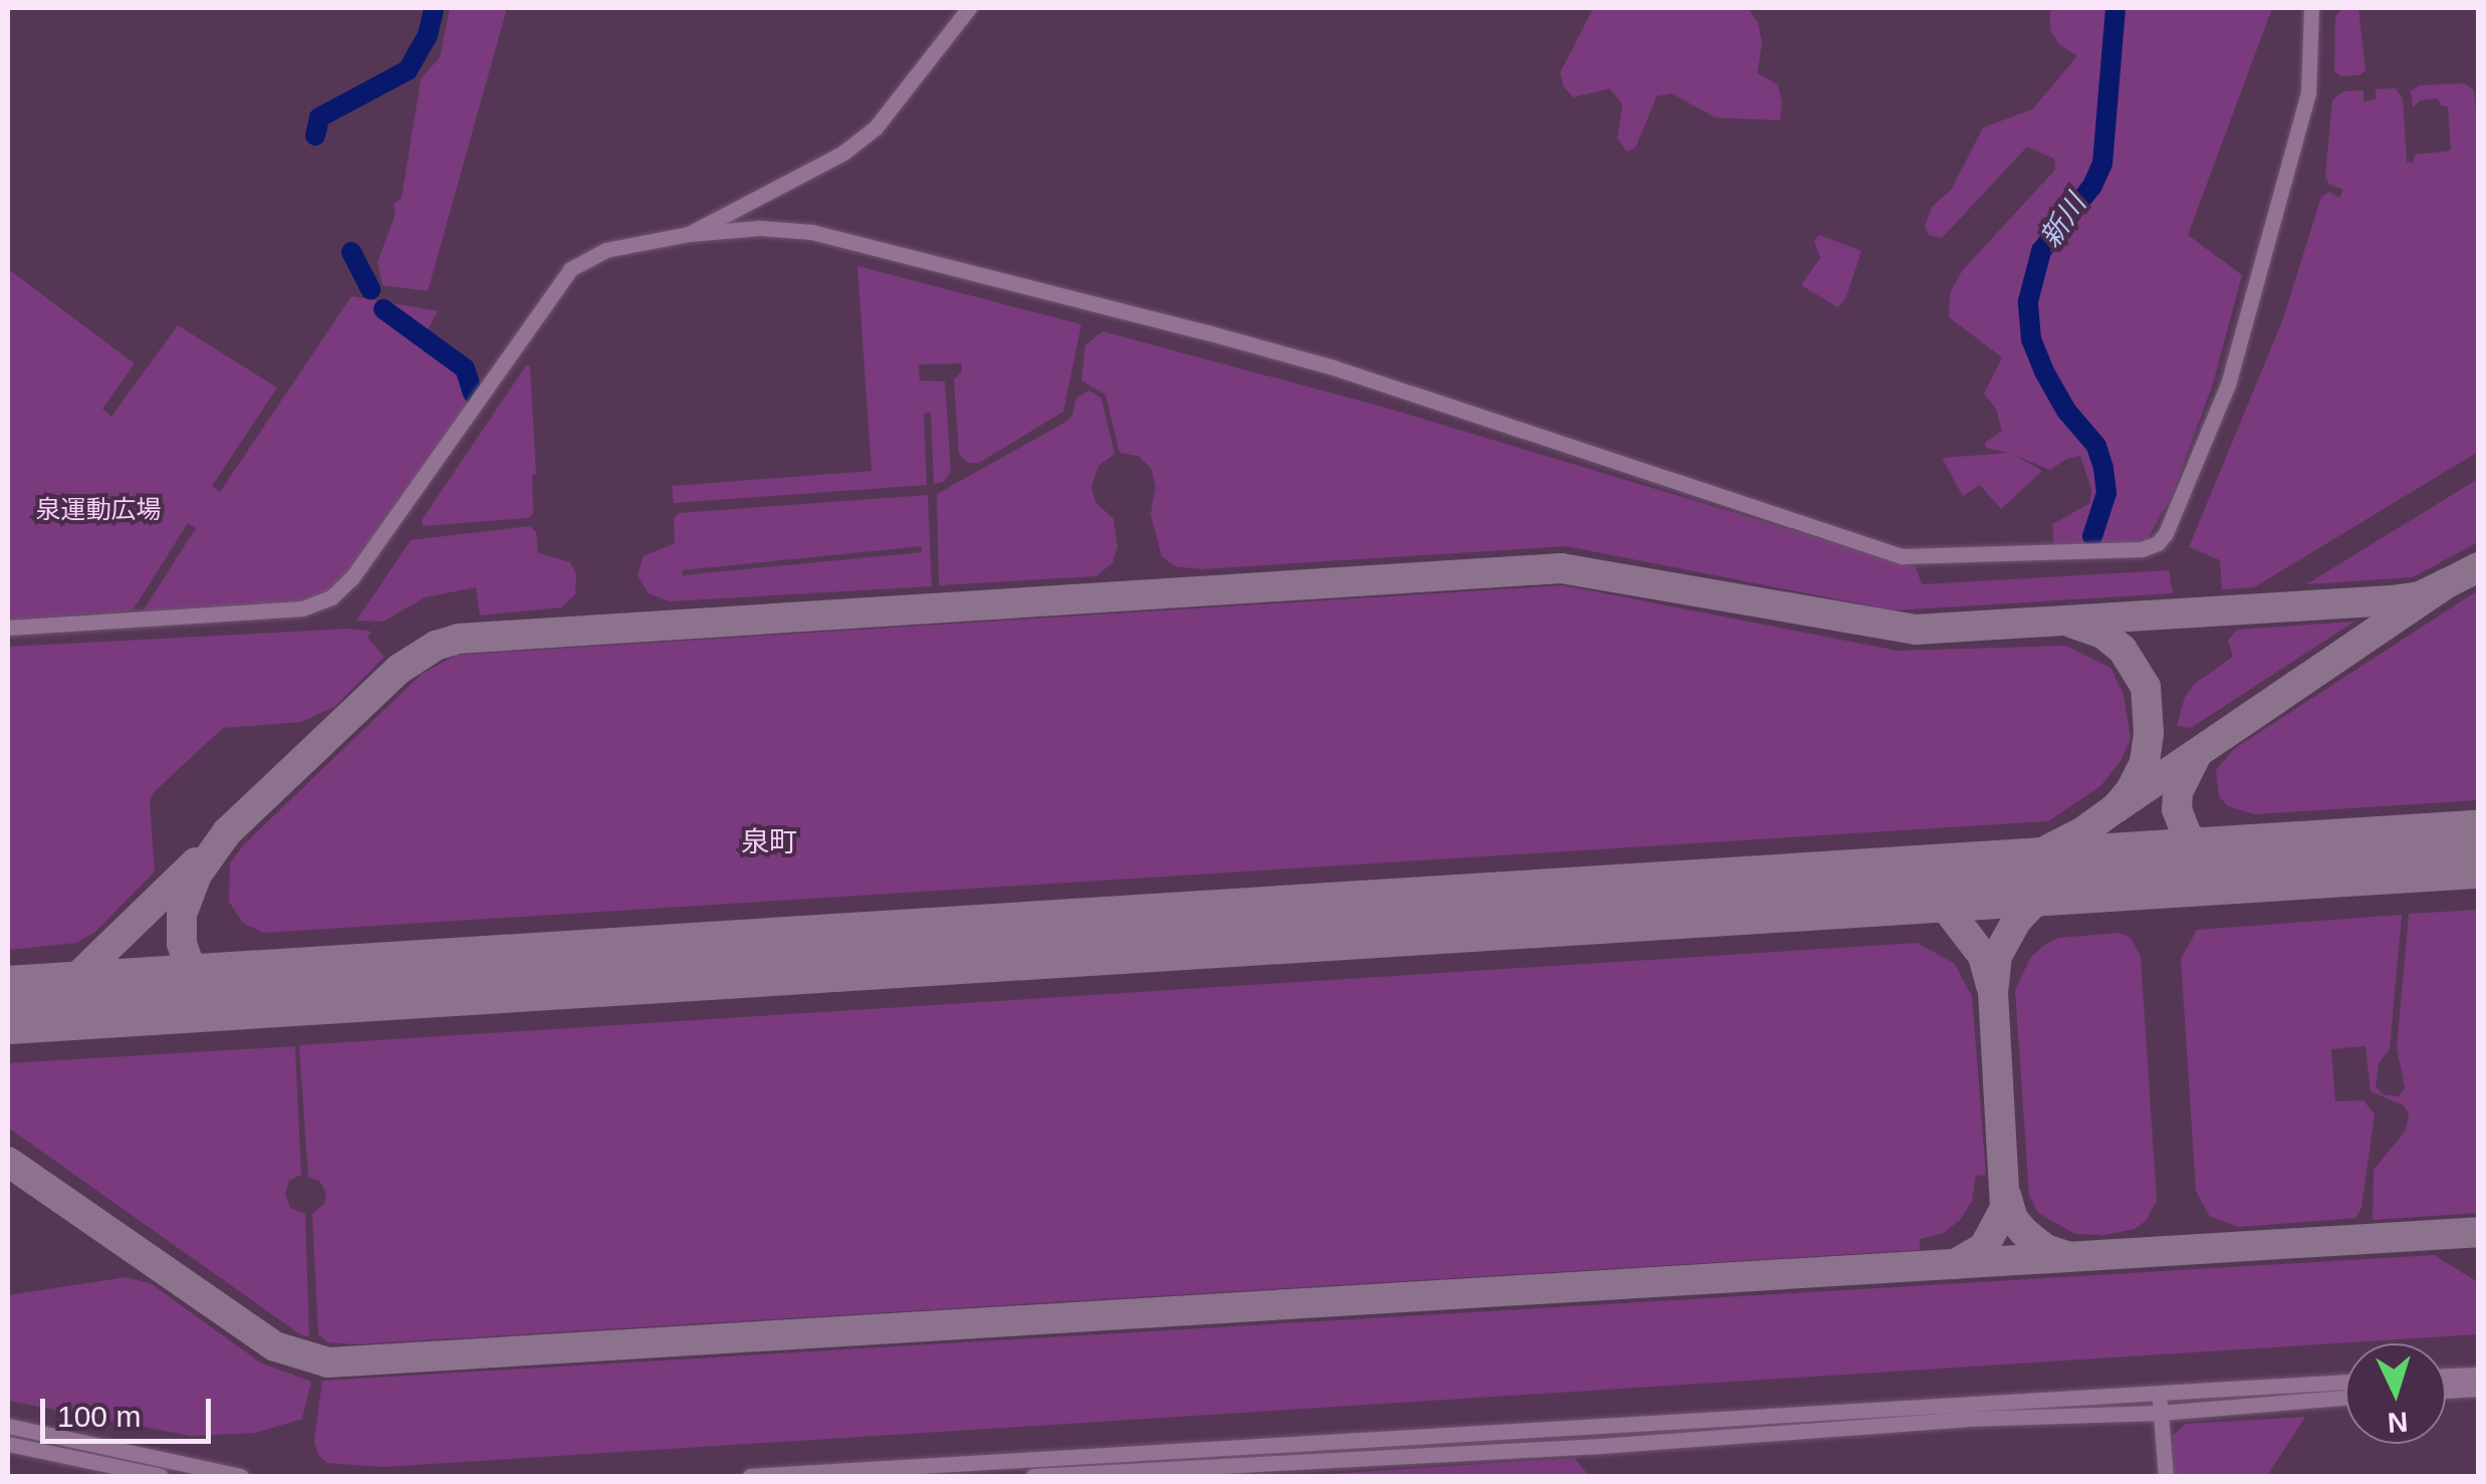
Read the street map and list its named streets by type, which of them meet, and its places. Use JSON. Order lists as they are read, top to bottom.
{
  "districts": ["泉町"],
  "water": ["新川"],
  "parks": ["泉運動広場"],
  "scale_bar": "100 m",
  "north": "bottom"
}
